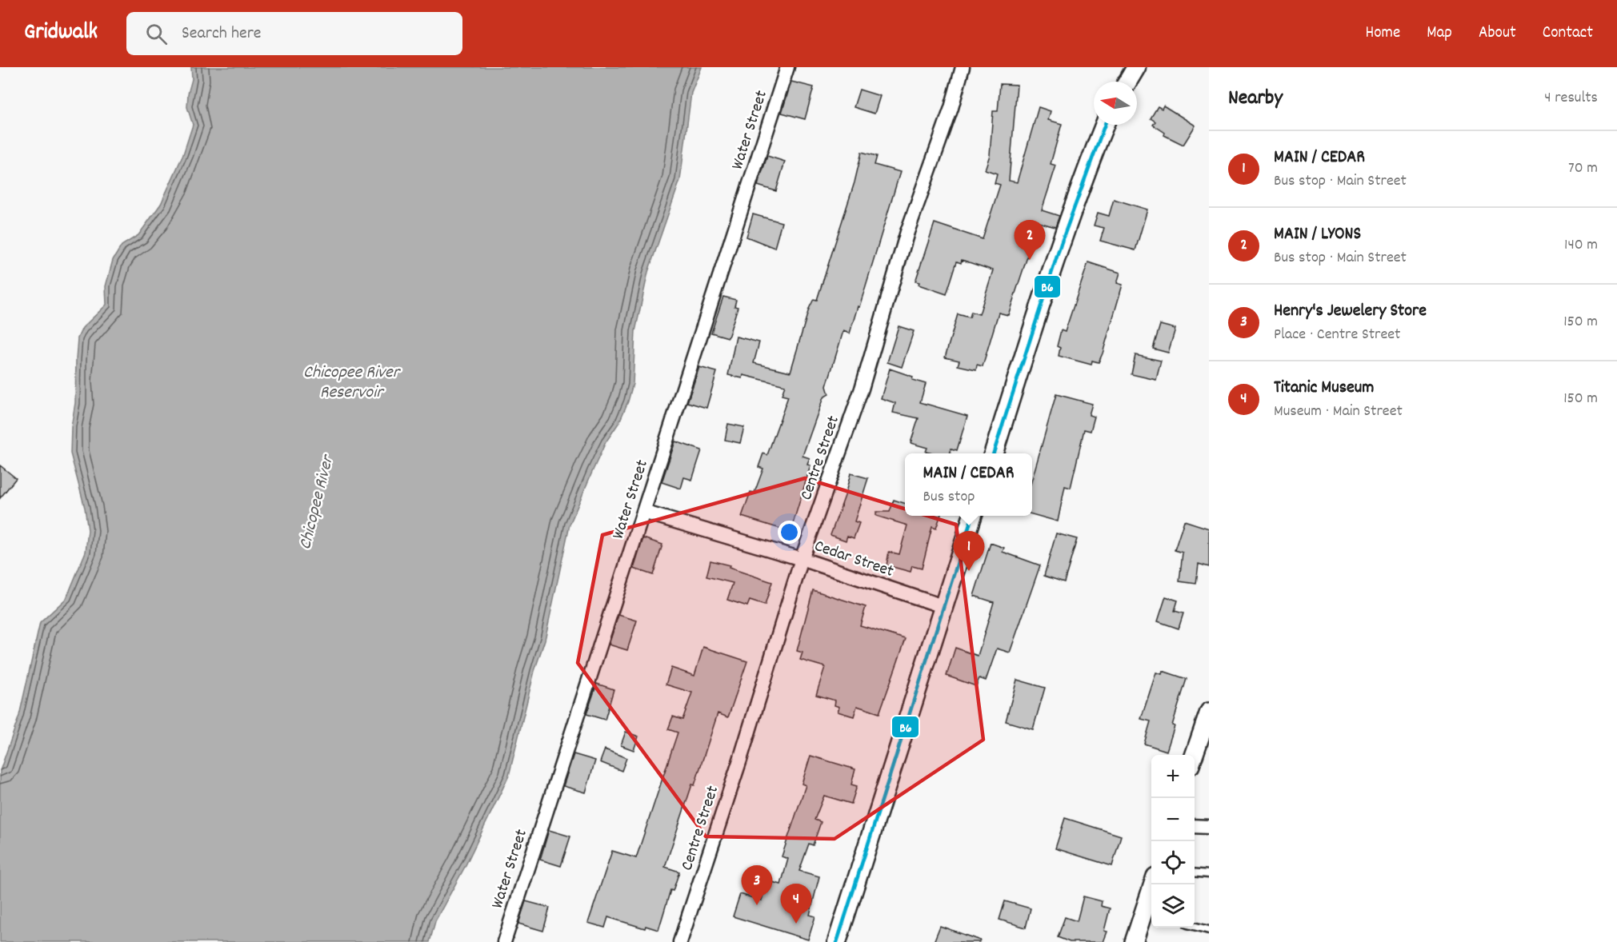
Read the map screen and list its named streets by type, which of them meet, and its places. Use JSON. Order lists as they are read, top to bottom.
{
  "streets": {
    "street": ["Water Street", "Centre Street", "Cedar Street"]
  },
  "crossings": [
    ["Water Street", "Cedar Street"],
    ["Centre Street", "Cedar Street"]
  ],
  "water": ["Chicopee River Reservoir", "Chicopee River"],
  "lines": ["transit line B6"],
  "north": "left",
  "page": {
    "header": "Gridwalk",
    "search": "Search here",
    "nav": [
      "Home",
      "Map",
      "About",
      "Contact"
    ],
    "heading": ["Nearby", "4 results"],
    "list": [
      {
        "mark": "1",
        "name": "MAIN / CEDAR",
        "note": "Bus stop · Main Street",
        "value": "70 m"
      },
      {
        "mark": "2",
        "name": "MAIN / LYONS",
        "note": "Bus stop · Main Street",
        "value": "140 m"
      },
      {
        "mark": "3",
        "name": "Henry's Jewelery Store",
        "note": "Place · Centre Street",
        "value": "150 m"
      },
      {
        "mark": "4",
        "name": "Titanic Museum",
        "note": "Museum · Main Street",
        "value": "150 m"
      }
    ],
    "pins": [
      "2",
      "1",
      "3",
      "4"
    ],
    "popup": ["MAIN / CEDAR", "Bus stop"],
    "map_buttons": ["+", "−"]
  }
}
